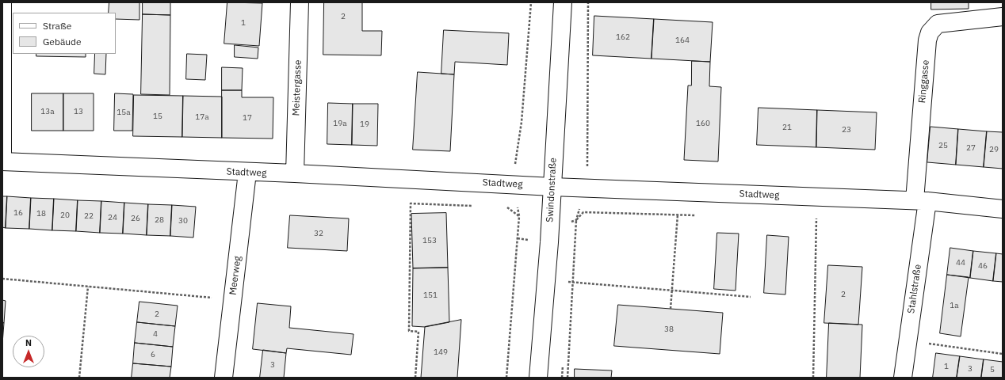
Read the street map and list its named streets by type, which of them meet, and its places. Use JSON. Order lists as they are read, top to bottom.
{
  "streets": {
    "street": [
      "Ringgasse",
      "Meistergasse",
      "Stadtweg",
      "Swindonstraße",
      "Meerweg",
      "Stahlstraße"
    ]
  },
  "crossings": [
    ["Ringgasse", "Stadtweg"],
    ["Ringgasse", "Stahlstraße"],
    ["Meistergasse", "Stadtweg"],
    ["Stadtweg", "Swindonstraße"],
    ["Stadtweg", "Meerweg"],
    ["Stadtweg", "Stahlstraße"]
  ],
  "house_numbers": [
    "2",
    "1",
    "162",
    "164",
    "13a",
    "13",
    "15a",
    "15",
    "17a",
    "17",
    "19a",
    "160",
    "19",
    "21",
    "23",
    "25",
    "27",
    "29",
    "16",
    "18",
    "20",
    "22",
    "24",
    "26",
    "28",
    "30",
    "32",
    "153",
    "44",
    "46",
    "2",
    "151",
    "1a",
    "2",
    "38",
    "4",
    "149",
    "6",
    "3",
    "1",
    "3",
    "5"
  ],
  "legend": ["Straße", "Gebäude"],
  "north": "top"
}
